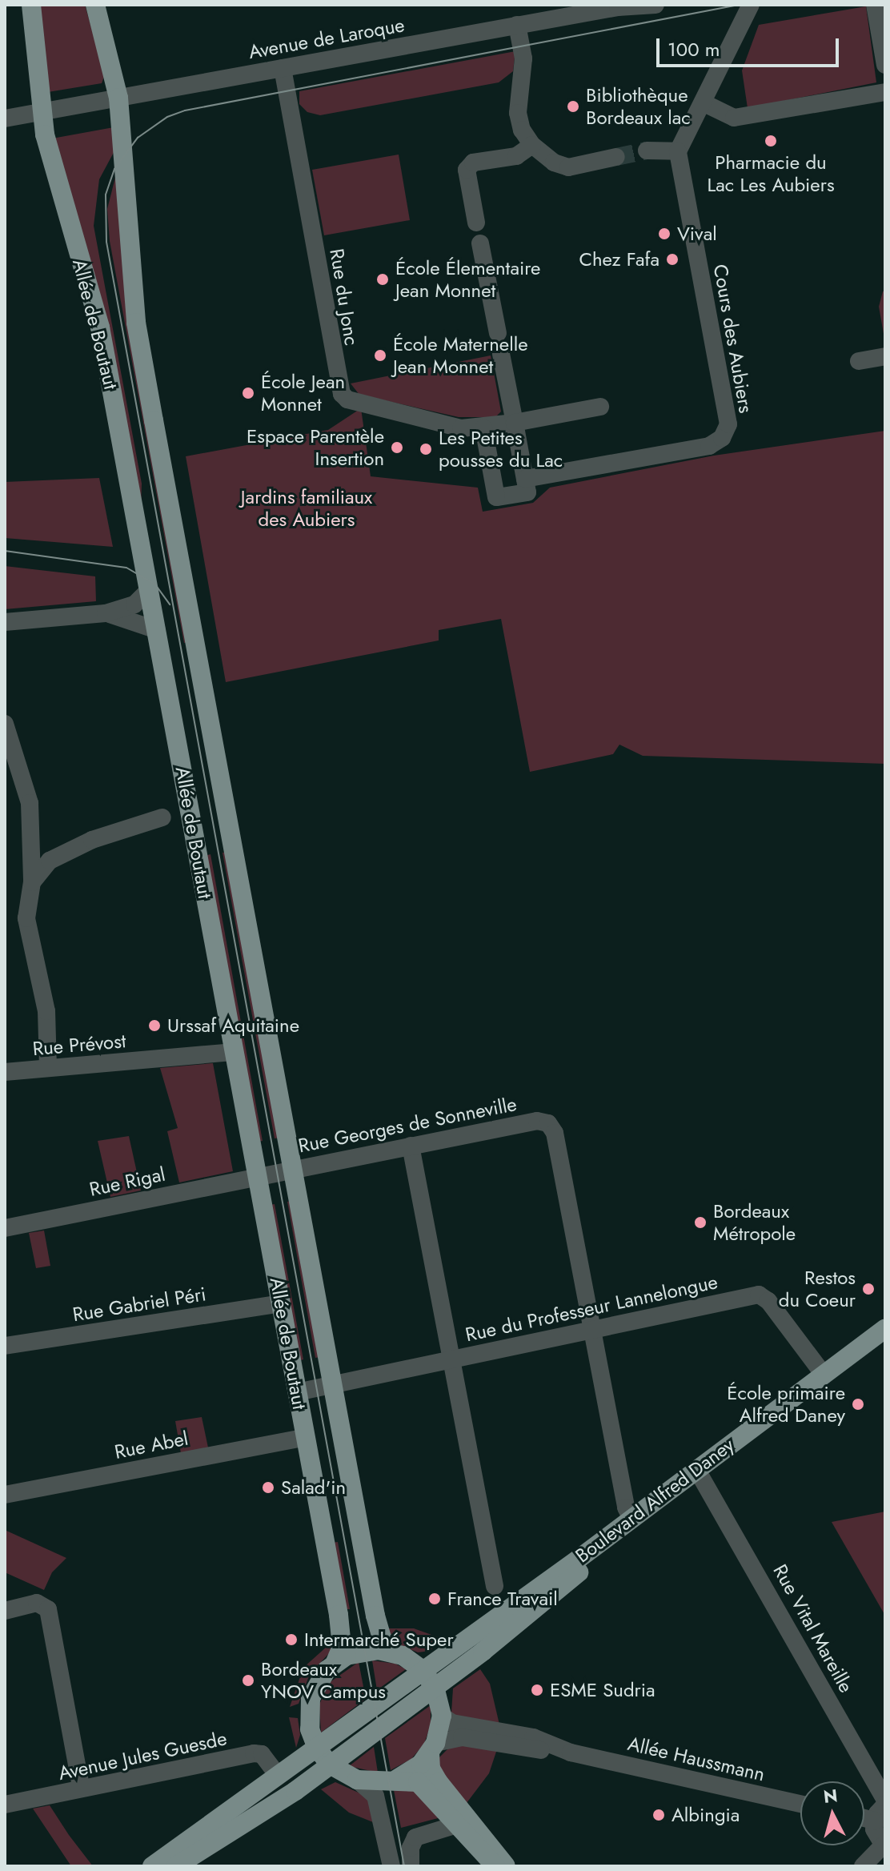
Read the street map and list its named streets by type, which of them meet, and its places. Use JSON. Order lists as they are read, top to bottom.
{
  "streets": {
    "main road": ["Allée de Boutaut", "Boulevard Alfred Daney"],
    "street": [
      "Avenue de Laroque",
      "Rue du Jonc",
      "Cours des Aubiers",
      "Rue Prévost",
      "Rue Georges de Sonneville",
      "Rue Rigal",
      "Rue Gabriel Péri",
      "Rue du Professeur Lannelongue",
      "Rue Abel",
      "Rue Vital Mareille",
      "Avenue Jules Guesde",
      "Allée Haussmann"
    ]
  },
  "crossings": [
    ["Avenue de Laroque", "Rue du Jonc"],
    ["Avenue de Laroque", "Allée de Boutaut"],
    ["Allée de Boutaut", "Rue Prévost"],
    ["Allée de Boutaut", "Rue Georges de Sonneville"],
    ["Allée de Boutaut", "Rue Rigal"],
    ["Allée de Boutaut", "Rue Gabriel Péri"],
    ["Allée de Boutaut", "Rue du Professeur Lannelongue"],
    ["Allée de Boutaut", "Rue Abel"],
    ["Rue Georges de Sonneville", "Rue Rigal"],
    ["Rue Georges de Sonneville", "Rue du Professeur Lannelongue"],
    ["Rue du Professeur Lannelongue", "Boulevard Alfred Daney"],
    ["Boulevard Alfred Daney", "Rue Vital Mareille"],
    ["Boulevard Alfred Daney", "Avenue Jules Guesde"]
  ],
  "parks": ["Jardins familiaux des Aubiers"],
  "places": [
    "Bibliothèque Bordeaux lac",
    "Pharmacie du Lac Les Aubiers",
    "Vival",
    "Chez Fafa",
    "École Élementaire Jean Monnet",
    "École Maternelle Jean Monnet",
    "École Jean Monnet",
    "Espace Parentèle Insertion",
    "Les Petites pousses du Lac",
    "Urssaf Aquitaine",
    "Bordeaux Métropole",
    "Restos du Coeur",
    "École primaire Alfred Daney",
    "Salad'in",
    "France Travail",
    "Intermarché Super",
    "Bordeaux YNOV Campus",
    "ESME Sudria",
    "Albingia"
  ],
  "scale_bar": "100 m",
  "north": "top"
}
